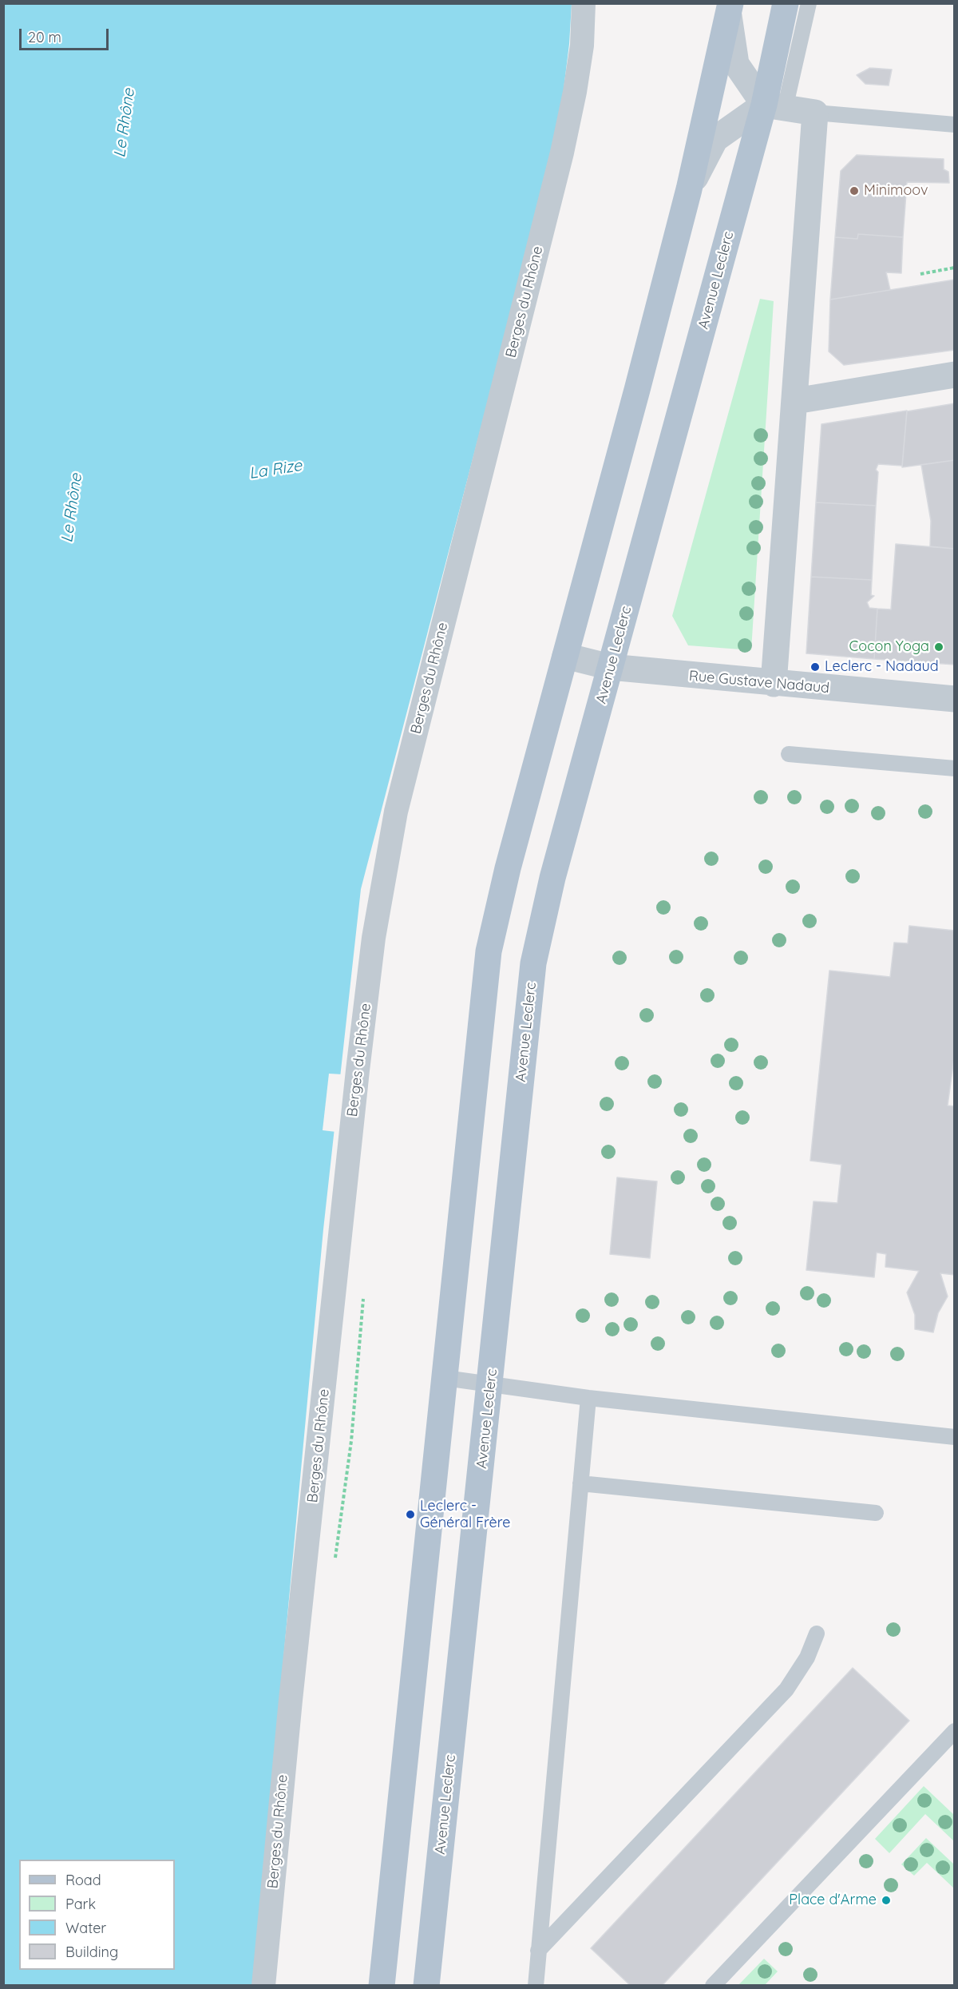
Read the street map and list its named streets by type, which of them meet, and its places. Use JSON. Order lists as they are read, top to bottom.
{
  "streets": {
    "main road": ["Avenue Leclerc"],
    "street": ["Berges du Rhône", "Rue Gustave Nadaud"]
  },
  "crossings": [
    ["Avenue Leclerc", "Rue Gustave Nadaud"]
  ],
  "water": ["Le Rhône", "La Rize"],
  "places": [
    "Minimoov",
    "Cocon Yoga",
    "Leclerc - Nadaud",
    "Leclerc - Général Frère",
    "Place d'Arme"
  ],
  "legend": [
    "Road",
    "Park",
    "Water",
    "Building"
  ],
  "scale_bar": "20 m"
}
